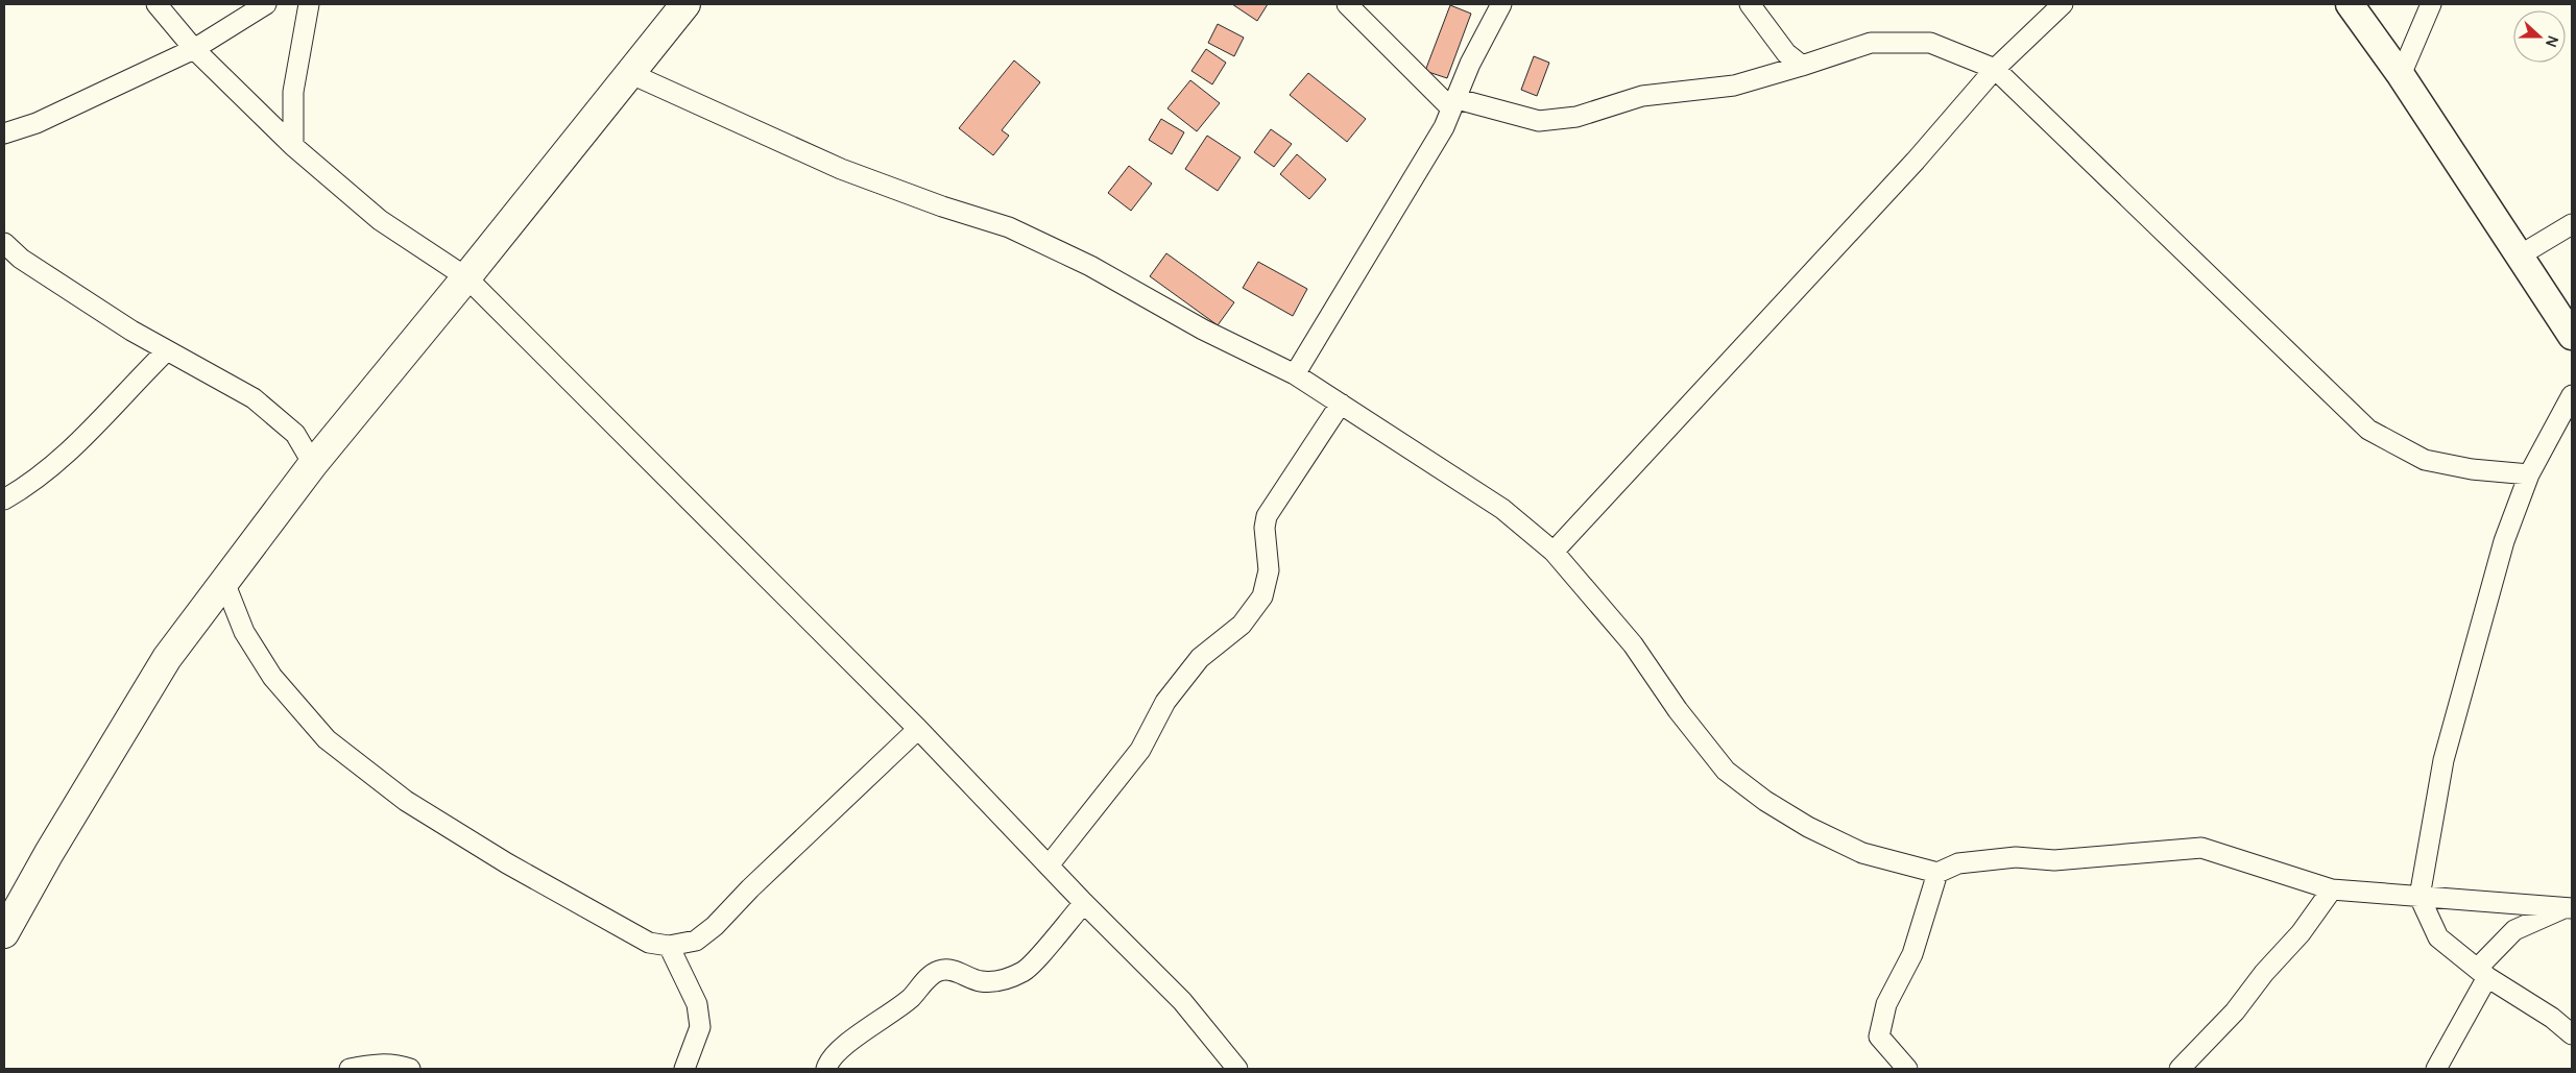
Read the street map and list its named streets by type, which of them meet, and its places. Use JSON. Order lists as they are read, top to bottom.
{
  "north": "right"
}
